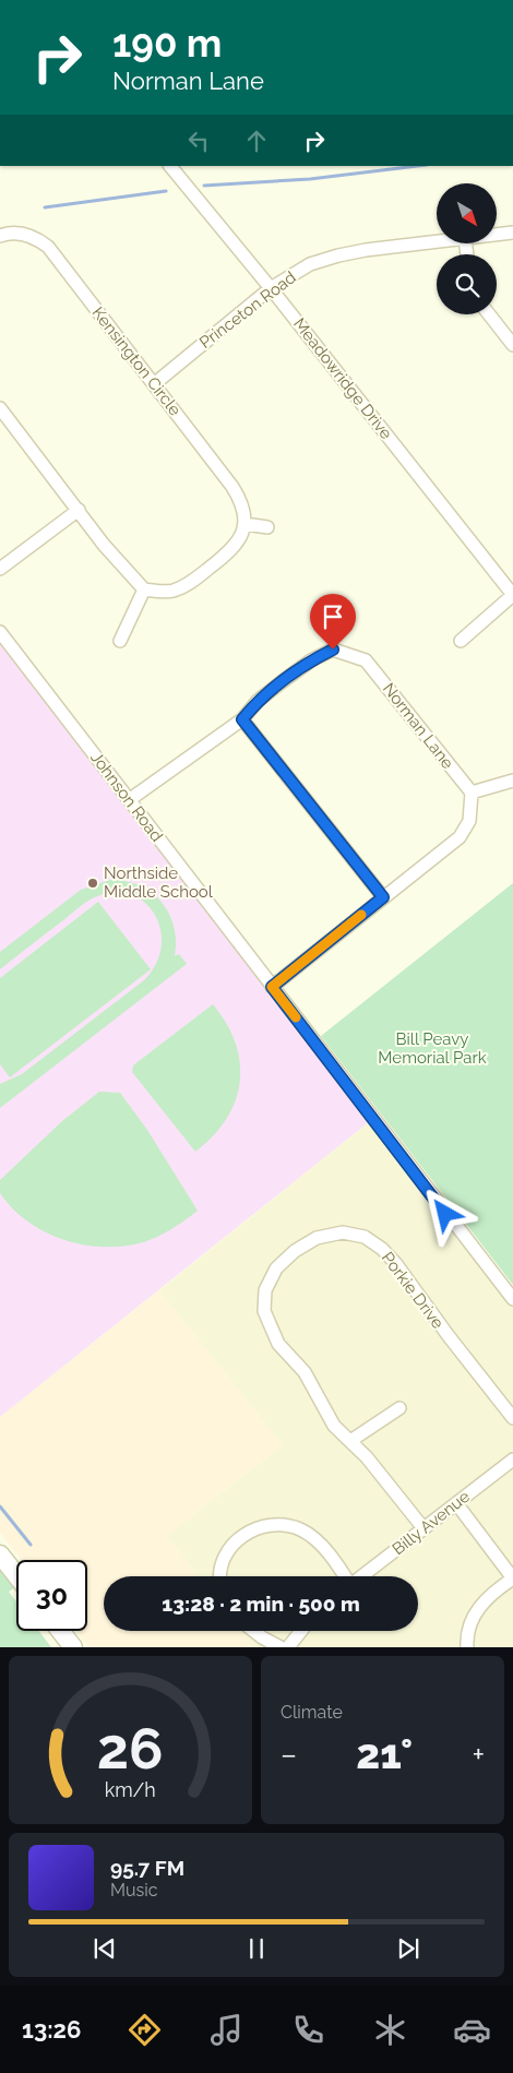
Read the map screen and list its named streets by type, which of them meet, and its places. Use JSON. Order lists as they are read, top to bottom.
{
  "streets": {
    "street": [
      "Princeton Road",
      "Kensington Circle",
      "Meadowridge Drive",
      "Norman Lane",
      "Johnson Road",
      "Porkie Drive",
      "Billy Avenue"
    ]
  },
  "crossings": [
    ["Princeton Road", "Kensington Circle"],
    ["Princeton Road", "Meadowridge Drive"],
    ["Norman Lane", "Johnson Road"],
    ["Porkie Drive", "Billy Avenue"]
  ],
  "parks": ["Bill Peavy Memorial Park"],
  "places": ["Northside Middle School"],
  "north": "bottom right",
  "page": {
    "turn": ["190 m", "Norman Lane"],
    "limit": "30",
    "trip": "13:28 · 2 min · 500 m",
    "tile": "Climate",
    "heat": ["−", "21°", "+"],
    "song": ["95.7 FM", "Music"],
    "tabs": "13:26",
    "gauge": ["26", "km/h"]
  }
}
